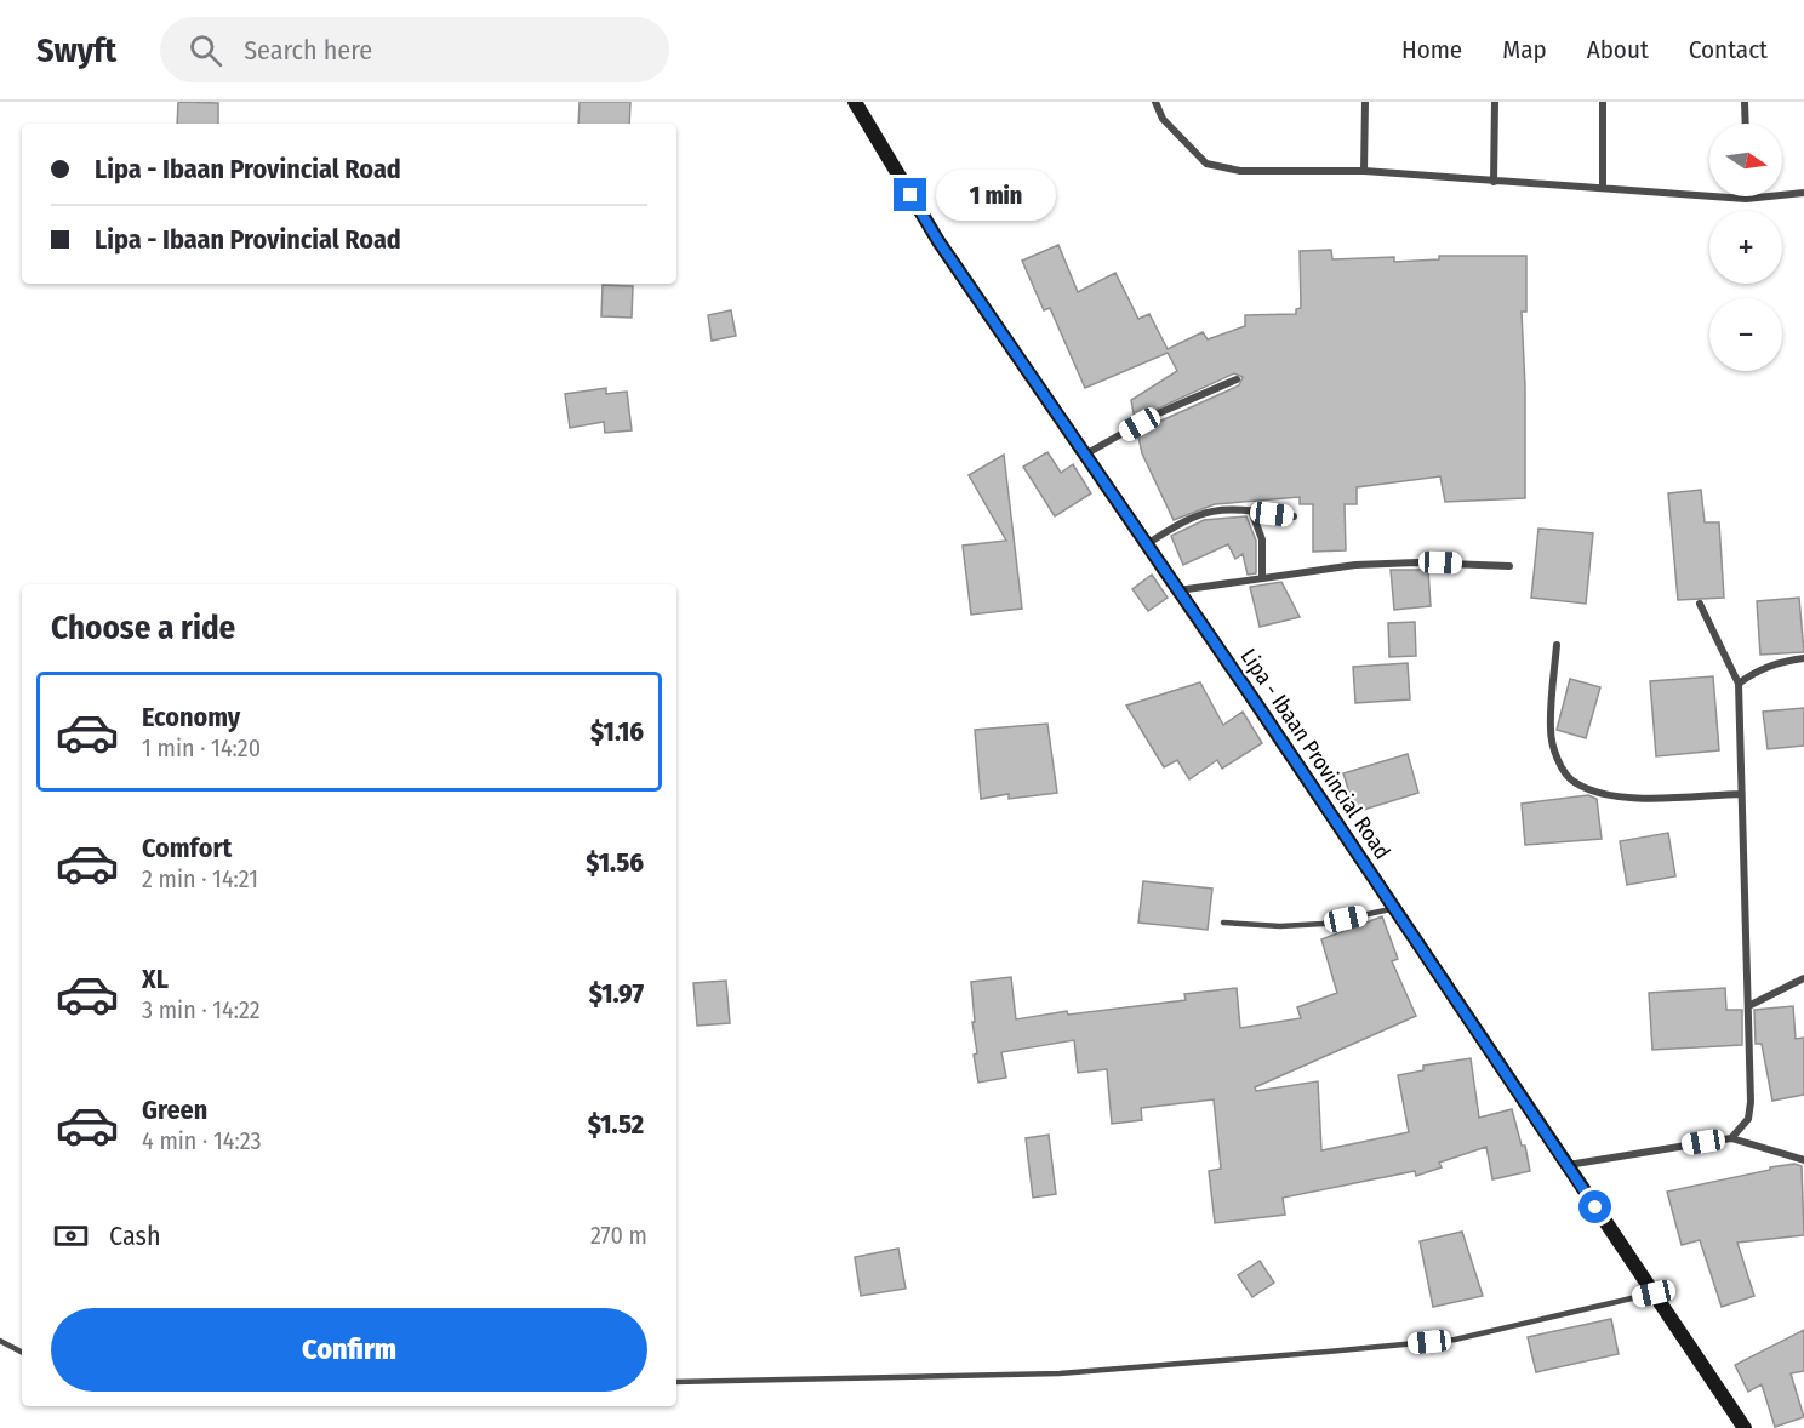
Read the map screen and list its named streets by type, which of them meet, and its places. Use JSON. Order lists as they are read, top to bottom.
{
  "streets": {
    "main road": ["Lipa - Ibaan Provincial Road"]
  },
  "north": "right",
  "page": {
    "header": "Swyft",
    "search": "Search here",
    "nav": [
      "Home",
      "Map",
      "About",
      "Contact"
    ],
    "map_buttons": ["+", "−"],
    "banner": ["Lipa - Ibaan Provincial Road", "Lipa - Ibaan Provincial Road"],
    "bubble": "1 min",
    "heading": "Choose a ride",
    "list": [
      {
        "name": "Economy",
        "note": "1 min · 14:20",
        "value": "$1.16"
      },
      {
        "name": "Comfort",
        "note": "2 min · 14:21",
        "value": "$1.56"
      },
      {
        "name": "XL",
        "note": "3 min · 14:22",
        "value": "$1.97"
      },
      {
        "name": "Green",
        "note": "4 min · 14:23",
        "value": "$1.52"
      }
    ],
    "pay": ["Cash", "270 m"],
    "buttons": "Confirm"
  }
}
